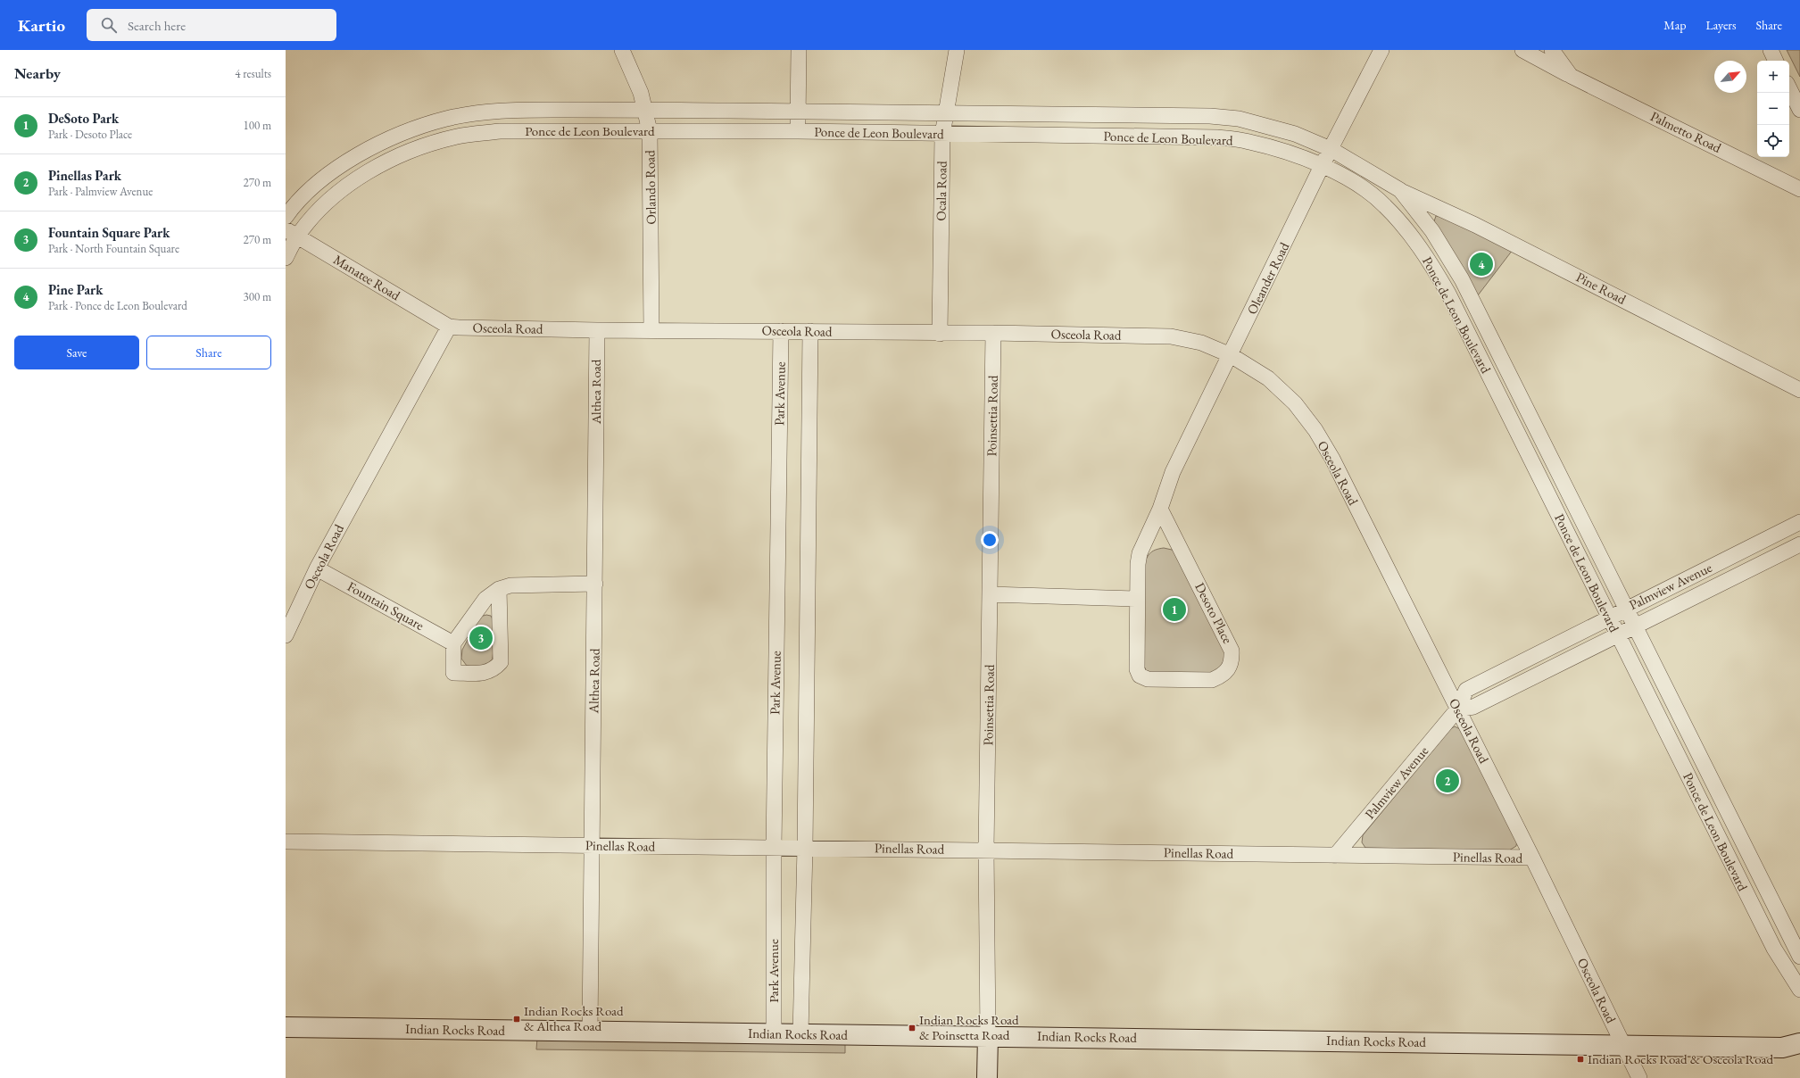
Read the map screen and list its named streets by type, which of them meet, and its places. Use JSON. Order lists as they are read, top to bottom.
{
  "streets": {
    "street": [
      "Ponce de Leon Boulevard",
      "Palmetto Road",
      "Orlando Road",
      "Ocala Road",
      "Manatee Road",
      "Oleander Road",
      "Pine Road",
      "Osceola Road",
      "Althea Road",
      "Park Avenue",
      "Poinsettia Road",
      "Palmview Avenue",
      "Fountain Square",
      "Desoto Place",
      "Pinellas Road",
      "Indian Rocks Road"
    ]
  },
  "crossings": [
    ["Ponce de Leon Boulevard", "Orlando Road"],
    ["Ponce de Leon Boulevard", "Ocala Road"],
    ["Ponce de Leon Boulevard", "Manatee Road"],
    ["Ponce de Leon Boulevard", "Oleander Road"],
    ["Ponce de Leon Boulevard", "Pine Road"],
    ["Ponce de Leon Boulevard", "Palmview Avenue"],
    ["Orlando Road", "Osceola Road"],
    ["Ocala Road", "Osceola Road"],
    ["Manatee Road", "Osceola Road"],
    ["Oleander Road", "Osceola Road"],
    ["Oleander Road", "Desoto Place"],
    ["Osceola Road", "Althea Road"],
    ["Osceola Road", "Park Avenue"],
    ["Osceola Road", "Poinsettia Road"],
    ["Osceola Road", "Palmview Avenue"],
    ["Osceola Road", "Fountain Square"],
    ["Osceola Road", "Pinellas Road"],
    ["Osceola Road", "Indian Rocks Road"],
    ["Althea Road", "Pinellas Road"],
    ["Althea Road", "Indian Rocks Road"],
    ["Park Avenue", "Pinellas Road"],
    ["Park Avenue", "Indian Rocks Road"],
    ["Poinsettia Road", "Pinellas Road"],
    ["Poinsettia Road", "Indian Rocks Road"],
    ["Palmview Avenue", "Pinellas Road"]
  ],
  "places": {
    "transit": ["Indian Rocks Road & Althea Road", "Indian Rocks Road & Poinsetta Road", "Indian Rocks Road & Osceola Road"]
  },
  "north": "top right",
  "page": {
    "header": "Kartio",
    "search": "Search here",
    "nav": ["Map", "Layers", "Share"],
    "heading": ["Nearby", "4 results"],
    "map_buttons": ["+", "−"],
    "list": [
      {
        "mark": "1",
        "name": "DeSoto Park",
        "note": "Park · Desoto Place",
        "value": "100 m"
      },
      {
        "mark": "2",
        "name": "Pinellas Park",
        "note": "Park · Palmview Avenue",
        "value": "270 m"
      },
      {
        "mark": "3",
        "name": "Fountain Square Park",
        "note": "Park · North Fountain Square",
        "value": "270 m"
      },
      {
        "mark": "4",
        "name": "Pine Park",
        "note": "Park · Ponce de Leon Boulevard",
        "value": "300 m"
      }
    ],
    "pins": [
      "4",
      "1",
      "3",
      "2"
    ],
    "buttons": ["Save", "Share"]
  }
}
